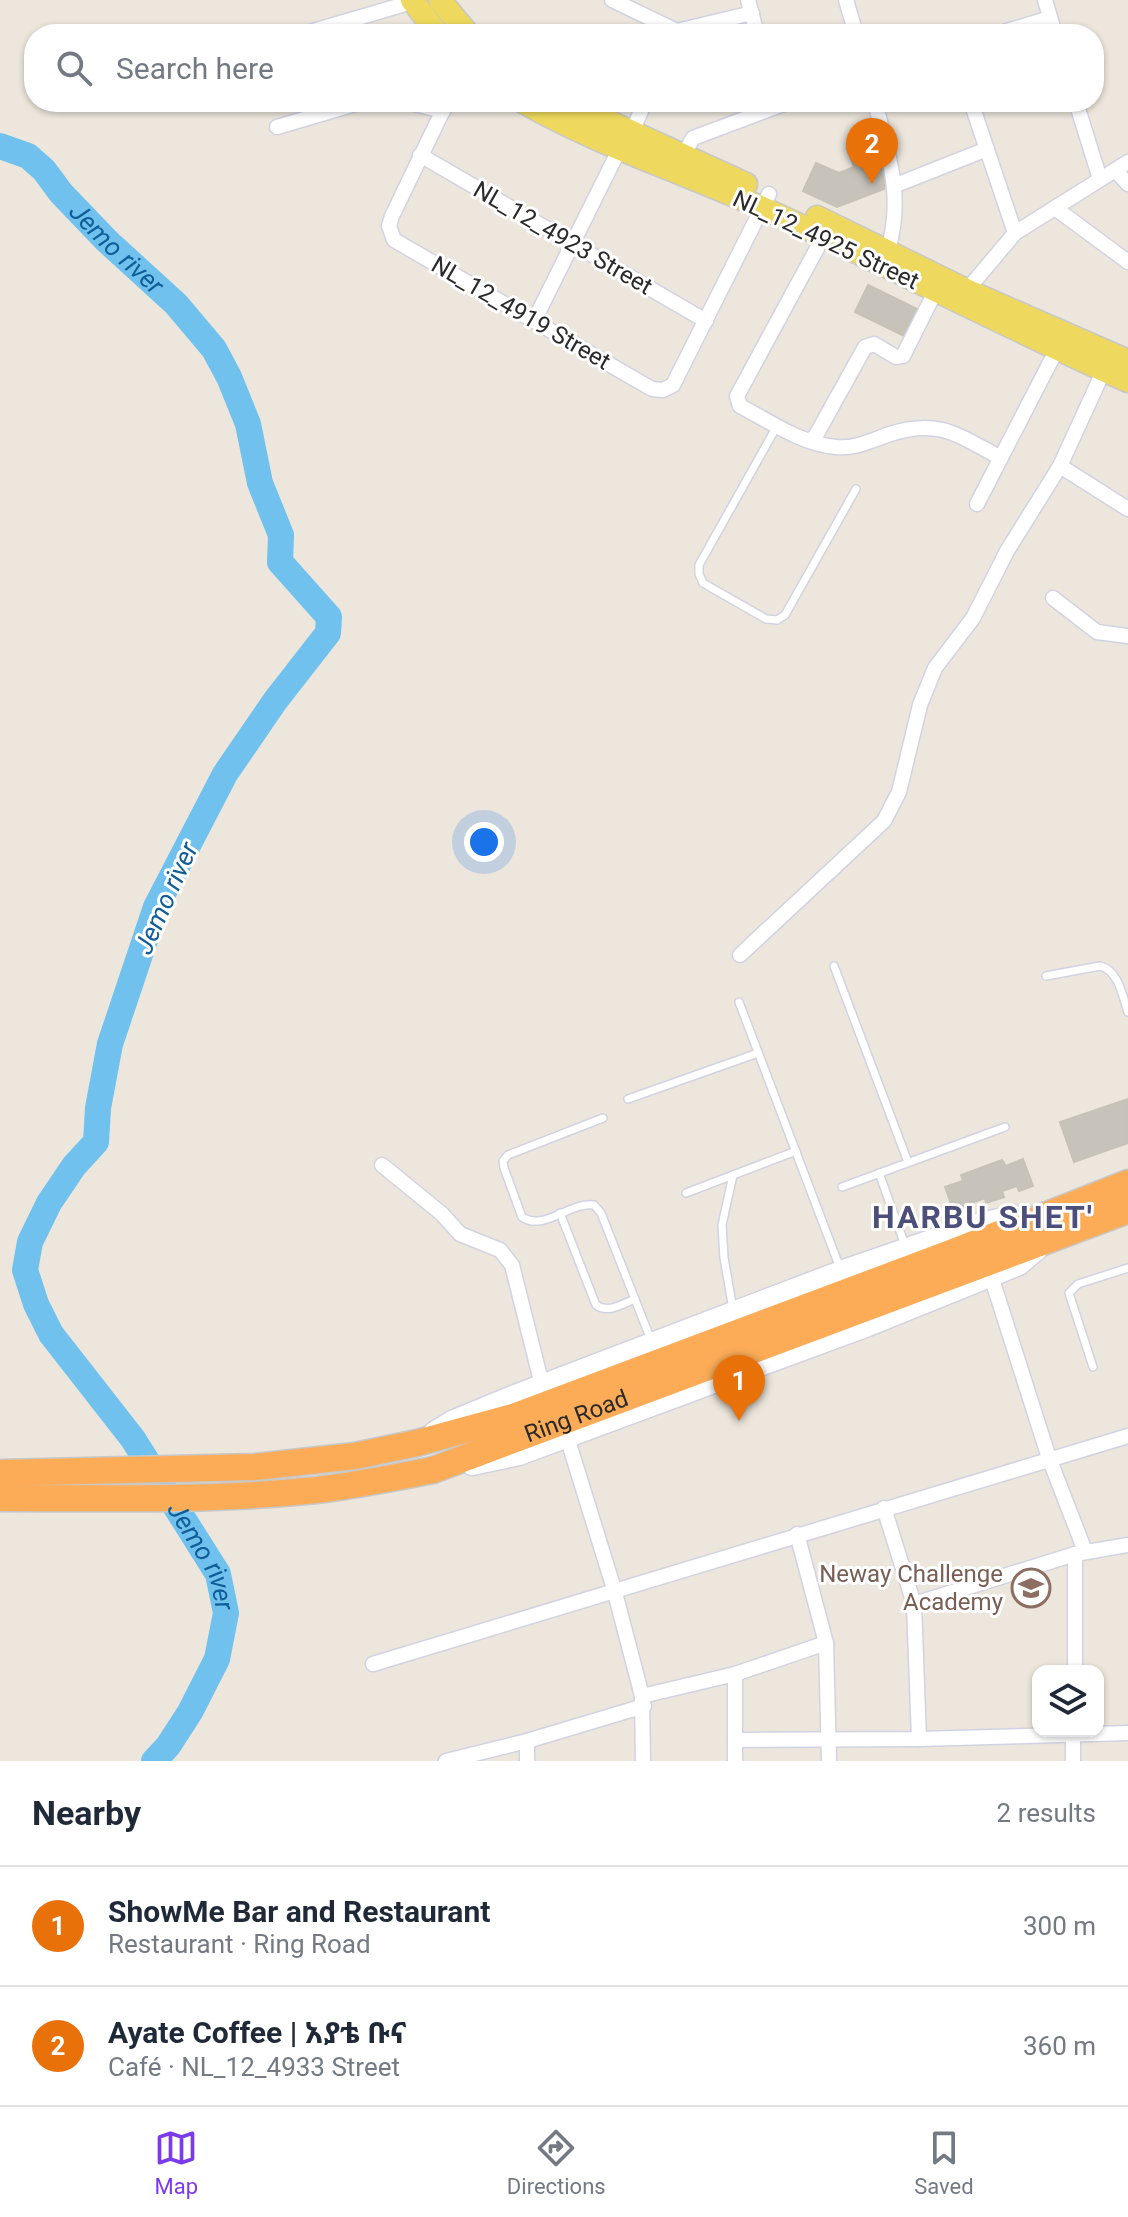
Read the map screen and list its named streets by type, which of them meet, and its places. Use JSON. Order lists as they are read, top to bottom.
{
  "streets": {
    "highway": ["Ring Road"],
    "main road": ["NL_12_4925 Street"],
    "street": ["NL_12_4923 Street", "NL_12_4919 Street"]
  },
  "crossings": [
    ["NL_12_4923 Street", "NL_12_4919 Street"]
  ],
  "districts": ["HARBU SHET'"],
  "water": ["Jemo river"],
  "places": {
    "school or university": ["Neway Challenge Academy"]
  },
  "page": {
    "search": "Search here",
    "pins": ["2", "1"],
    "heading": ["Nearby", "2 results"],
    "list": [
      {
        "mark": "1",
        "name": "ShowMe Bar and Restaurant",
        "note": "Restaurant · Ring Road",
        "value": "300 m"
      },
      {
        "mark": "2",
        "name": "Ayate Coffee | አያቴ ቡና",
        "note": "Café · NL_12_4933 Street",
        "value": "360 m"
      }
    ],
    "nav": ["Map", "Directions", "Saved"]
  }
}
